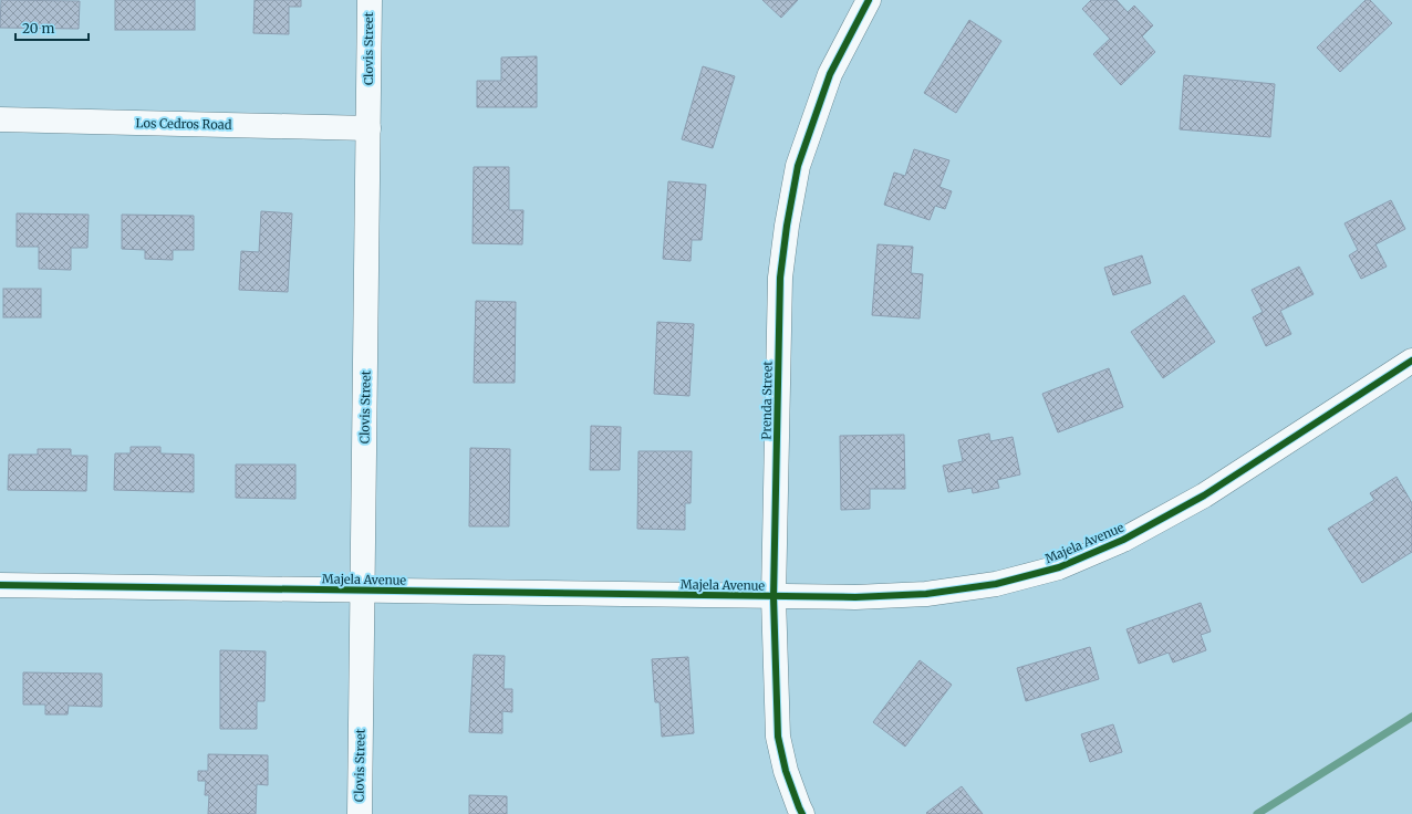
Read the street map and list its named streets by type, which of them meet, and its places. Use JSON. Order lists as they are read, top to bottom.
{
  "streets": {
    "street": [
      "Clovis Street",
      "Los Cedros Road",
      "Prenda Street",
      "Majela Avenue"
    ]
  },
  "crossings": [
    ["Clovis Street", "Los Cedros Road"],
    ["Clovis Street", "Majela Avenue"],
    ["Prenda Street", "Majela Avenue"]
  ],
  "scale_bar": "20 m"
}
